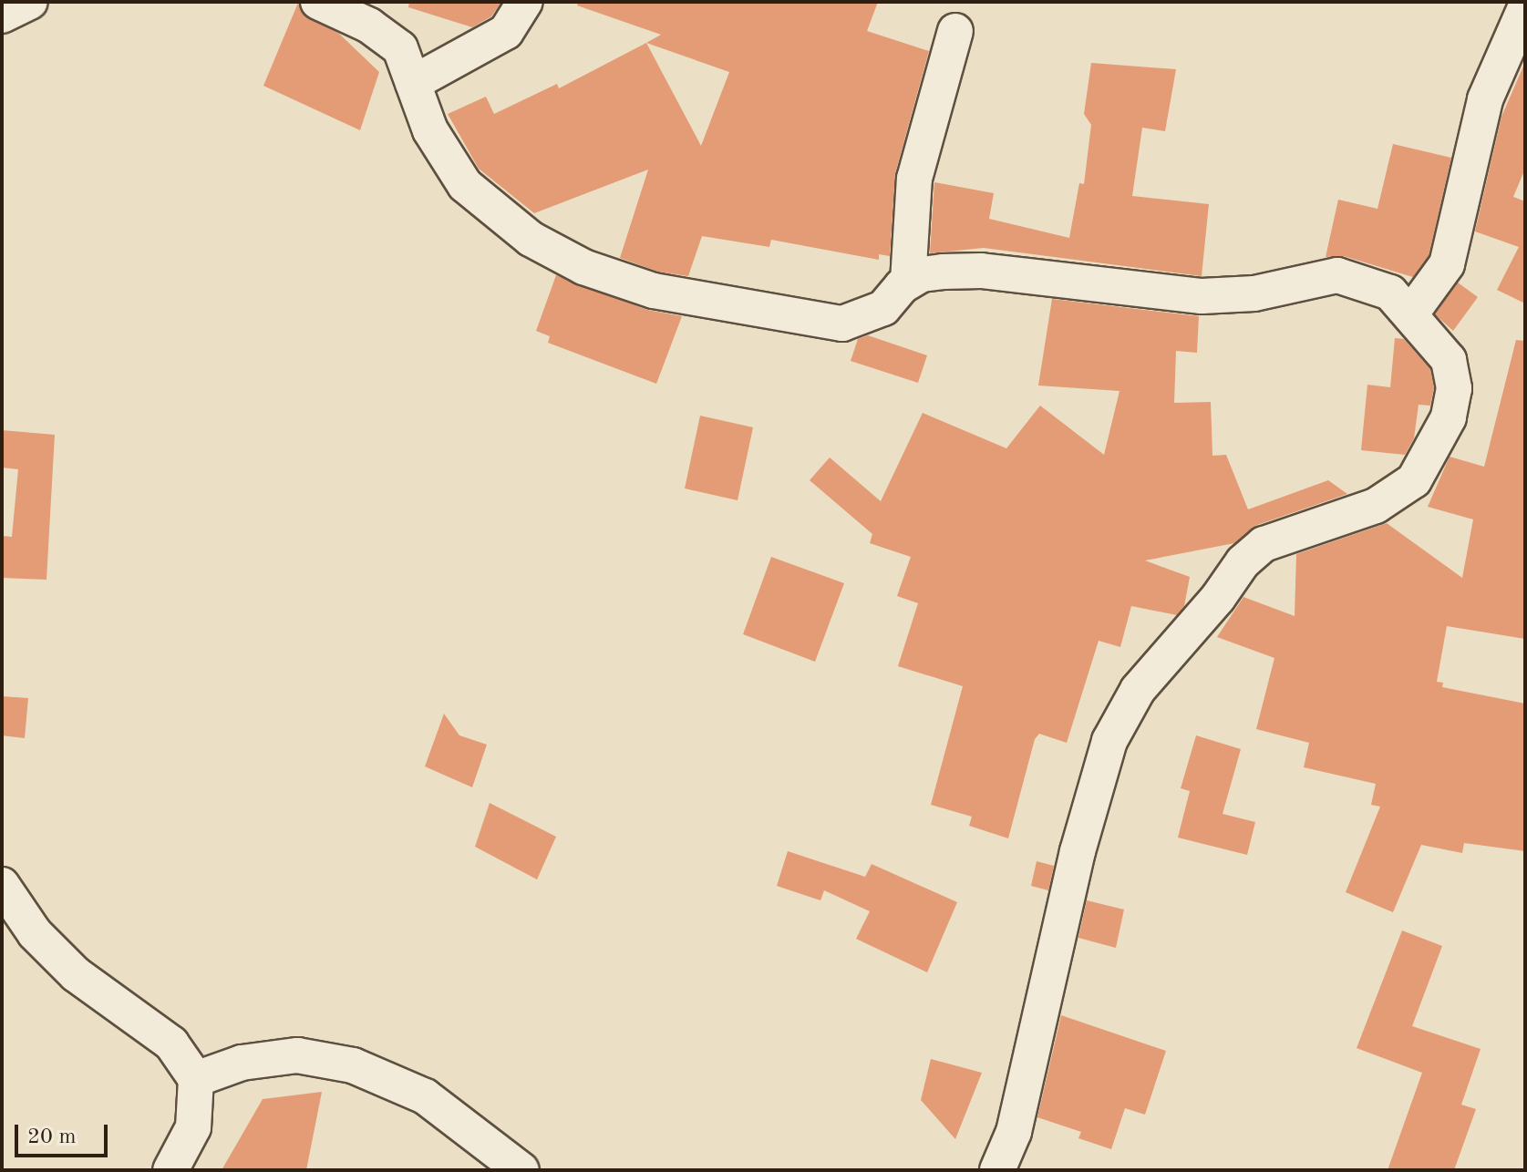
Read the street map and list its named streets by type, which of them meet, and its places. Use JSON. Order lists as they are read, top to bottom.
{
  "scale_bar": "20 m"
}
